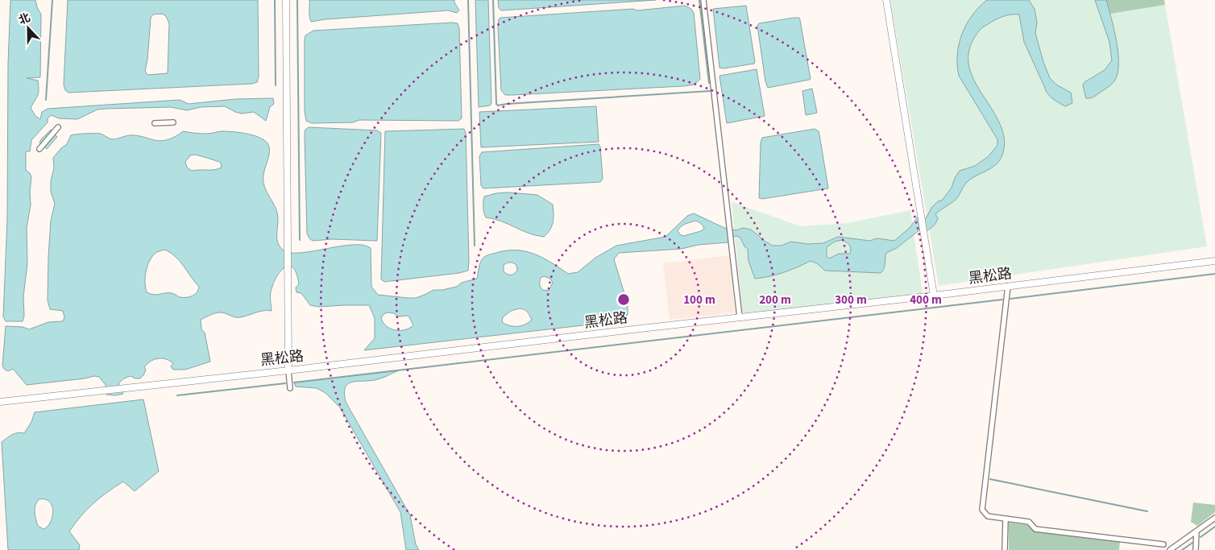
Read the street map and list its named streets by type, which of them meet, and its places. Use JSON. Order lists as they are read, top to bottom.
{
  "streets": {
    "street": ["黑松路"]
  },
  "north": "top",
  "rings": [
    "100 m",
    "200 m",
    "300 m",
    "400 m"
  ]
}
